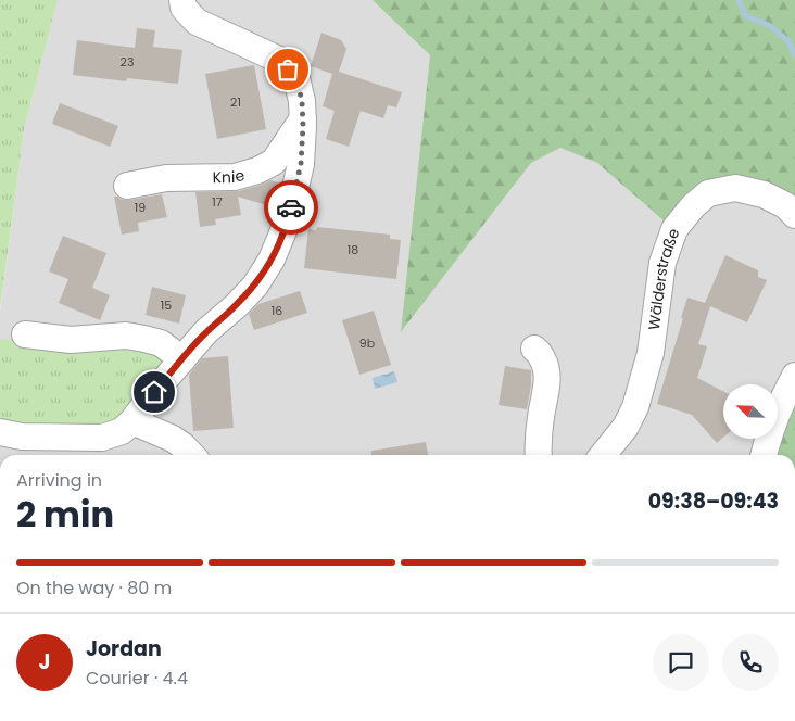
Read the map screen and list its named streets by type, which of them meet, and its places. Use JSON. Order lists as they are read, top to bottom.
{
  "streets": {
    "street": ["Knie", "Wälderstraße"]
  },
  "house_numbers": [
    "23",
    "21",
    "17",
    "19",
    "18",
    "15",
    "16",
    "9b"
  ],
  "north": "top left",
  "page": {
    "heading": ["2 min", "Arriving in", "09:38–09:43"],
    "panel": ["Jordan", "Courier · 4.4"],
    "bar": "On the way · 80 m",
    "round": "J"
  }
}
